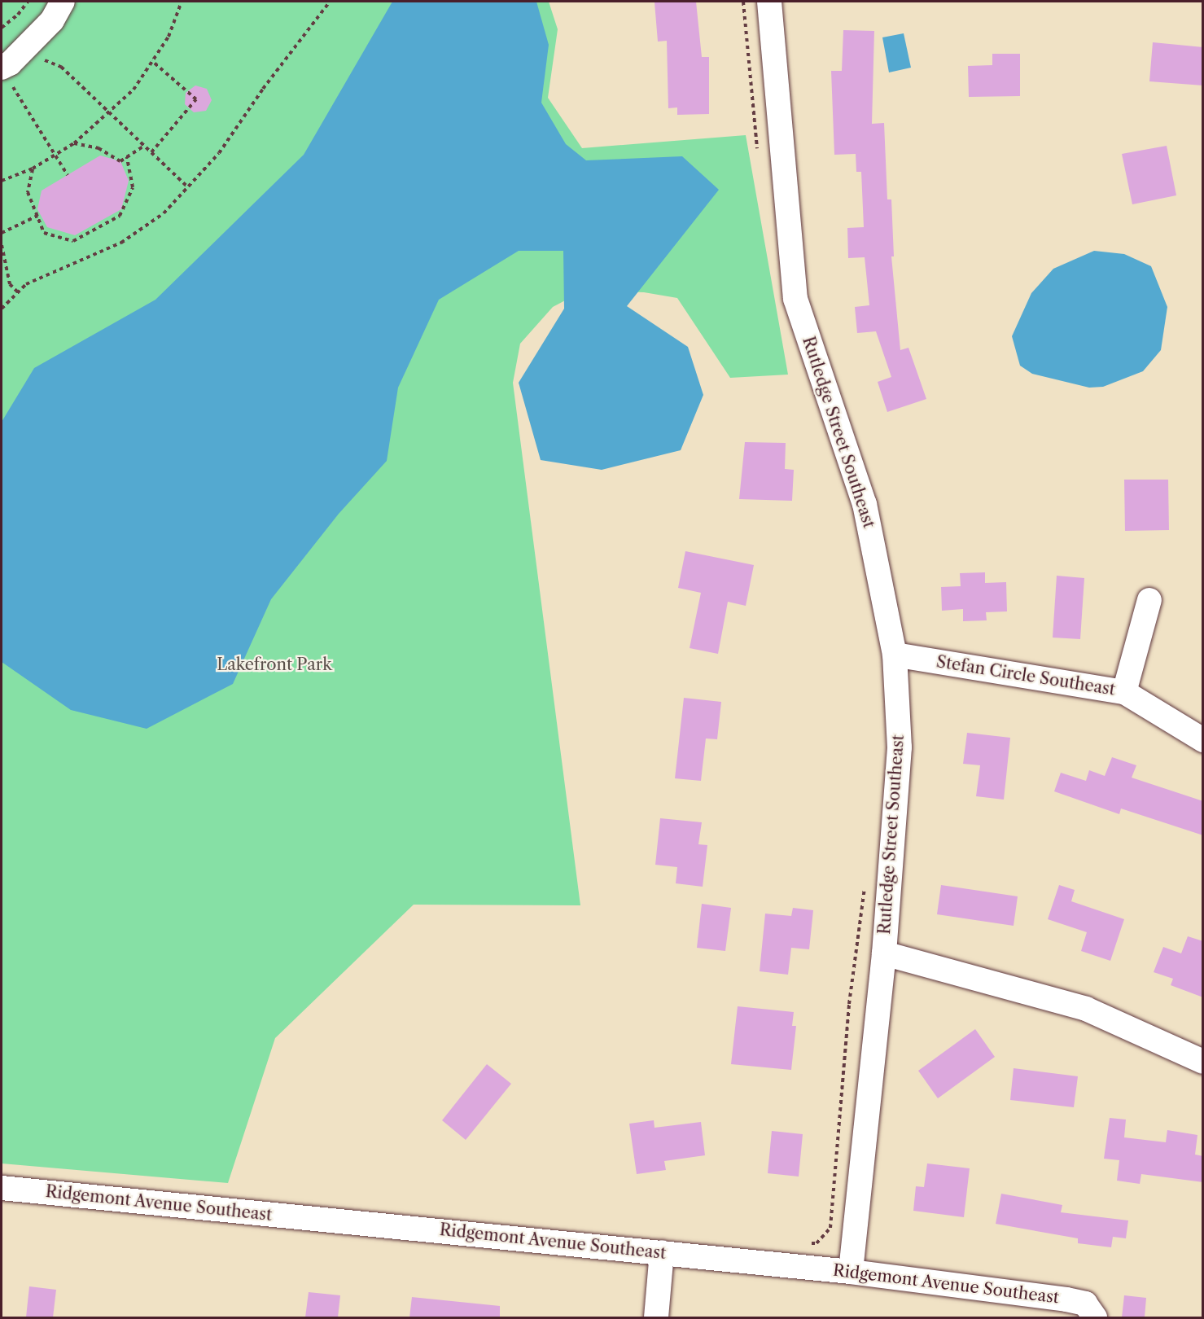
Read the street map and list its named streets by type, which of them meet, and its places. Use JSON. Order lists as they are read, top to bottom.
{
  "streets": {
    "street": ["Rutledge Street Southeast", "Stefan Circle Southeast", "Ridgemont Avenue Southeast"]
  },
  "crossings": [
    ["Rutledge Street Southeast", "Stefan Circle Southeast"],
    ["Rutledge Street Southeast", "Ridgemont Avenue Southeast"]
  ],
  "parks": ["Lakefront Park"]
}
